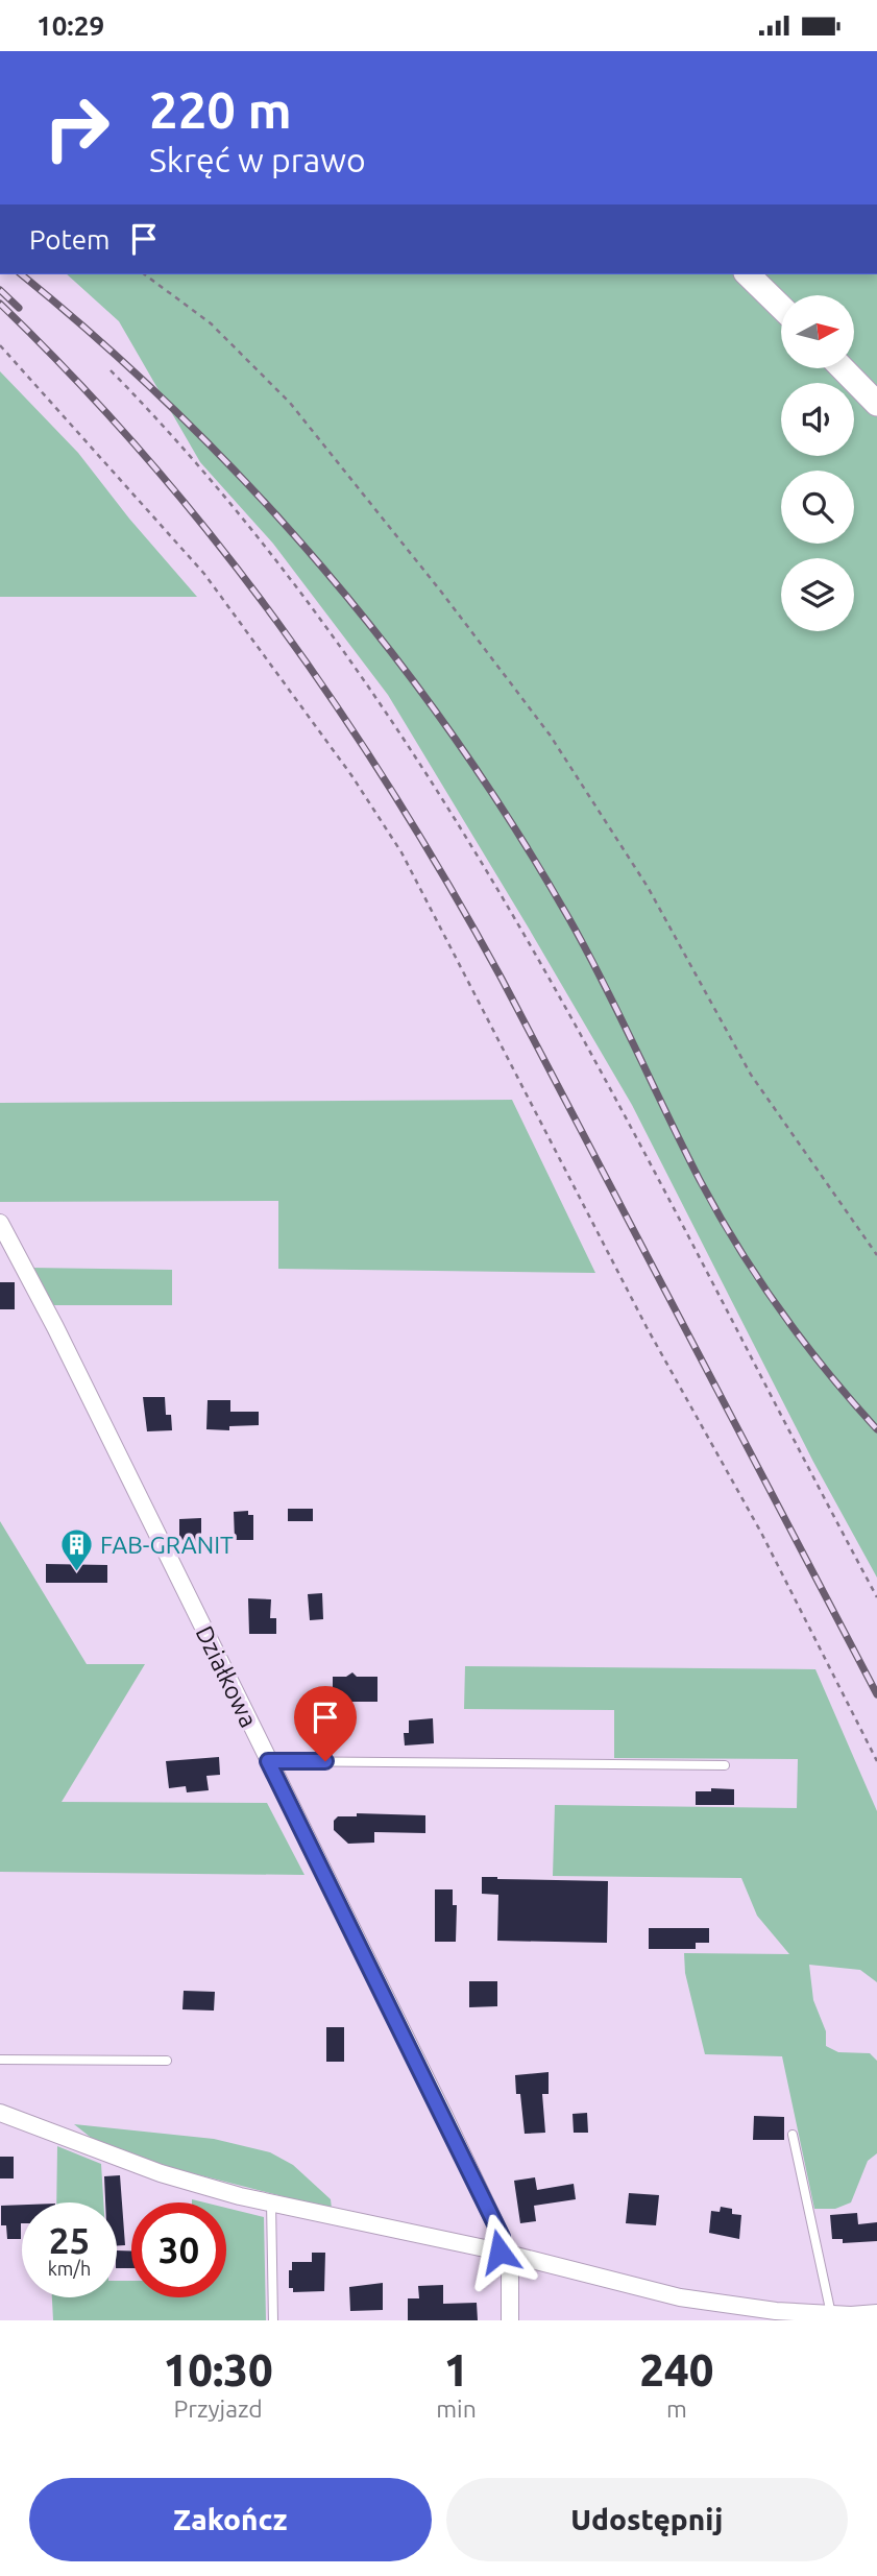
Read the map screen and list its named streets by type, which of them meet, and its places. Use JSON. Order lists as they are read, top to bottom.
{
  "streets": {
    "street": ["Działkowa"]
  },
  "places": {
    "building": ["FAB-GRANIT"]
  },
  "north": "right",
  "page": {
    "status": "10:29",
    "turn": ["220 m", "Skręć w prawo"],
    "then": "Potem",
    "speed": "25 km/h",
    "limit": "30",
    "eta": [
      "10:30",
      "Przyjazd",
      "1",
      "min",
      "240",
      "m"
    ],
    "buttons": ["Zakończ", "Udostępnij"]
  }
}
